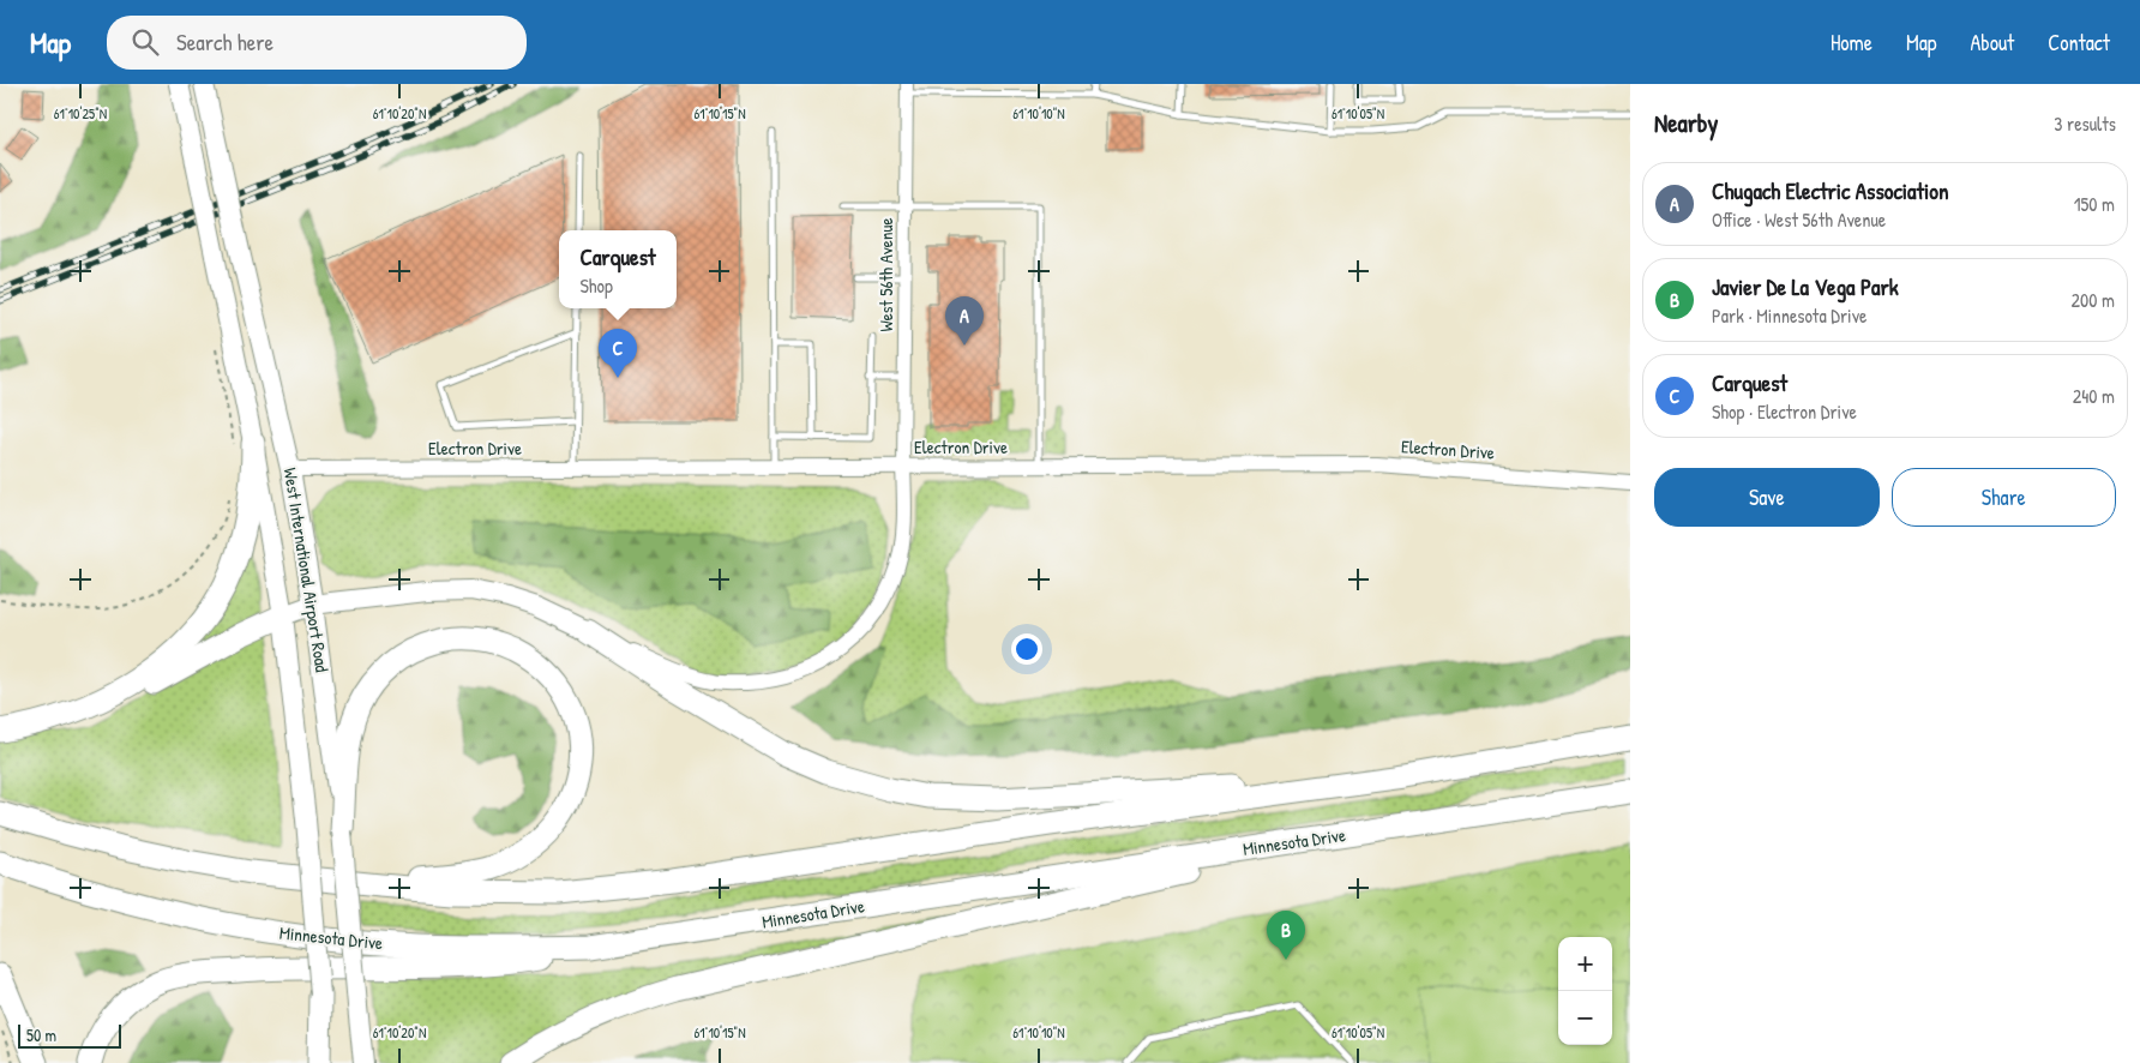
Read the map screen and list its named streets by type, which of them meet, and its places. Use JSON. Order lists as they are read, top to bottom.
{
  "streets": {
    "highway": ["Minnesota Drive"],
    "main road": ["West International Airport Road"],
    "street": ["West 56th Avenue", "Electron Drive"]
  },
  "crossings": [
    ["West 56th Avenue", "Electron Drive"],
    ["Electron Drive", "West International Airport Road"]
  ],
  "scale_bar": "50 m",
  "page": {
    "header": "Map",
    "search": "Search here",
    "nav": [
      "Home",
      "Map",
      "About",
      "Contact"
    ],
    "heading": ["Nearby", "3 results"],
    "list": [
      {
        "mark": "A",
        "name": "Chugach Electric Association",
        "note": "Office · West 56th Avenue",
        "value": "150 m"
      },
      {
        "mark": "B",
        "name": "Javier De La Vega Park",
        "note": "Park · Minnesota Drive",
        "value": "200 m"
      },
      {
        "mark": "C",
        "name": "Carquest",
        "note": "Shop · Electron Drive",
        "value": "240 m"
      }
    ],
    "popup": ["Carquest", "Shop"],
    "pins": ["A", "C", "B"],
    "buttons": ["Save", "Share"],
    "map_buttons": ["+", "−"],
    "scale": "50 m"
  },
  "coordinates": [
    "61°10'25\"N",
    "61°10'20\"N",
    "61°10'15\"N",
    "61°10'10\"N",
    "61°10'05\"N"
  ]
}
